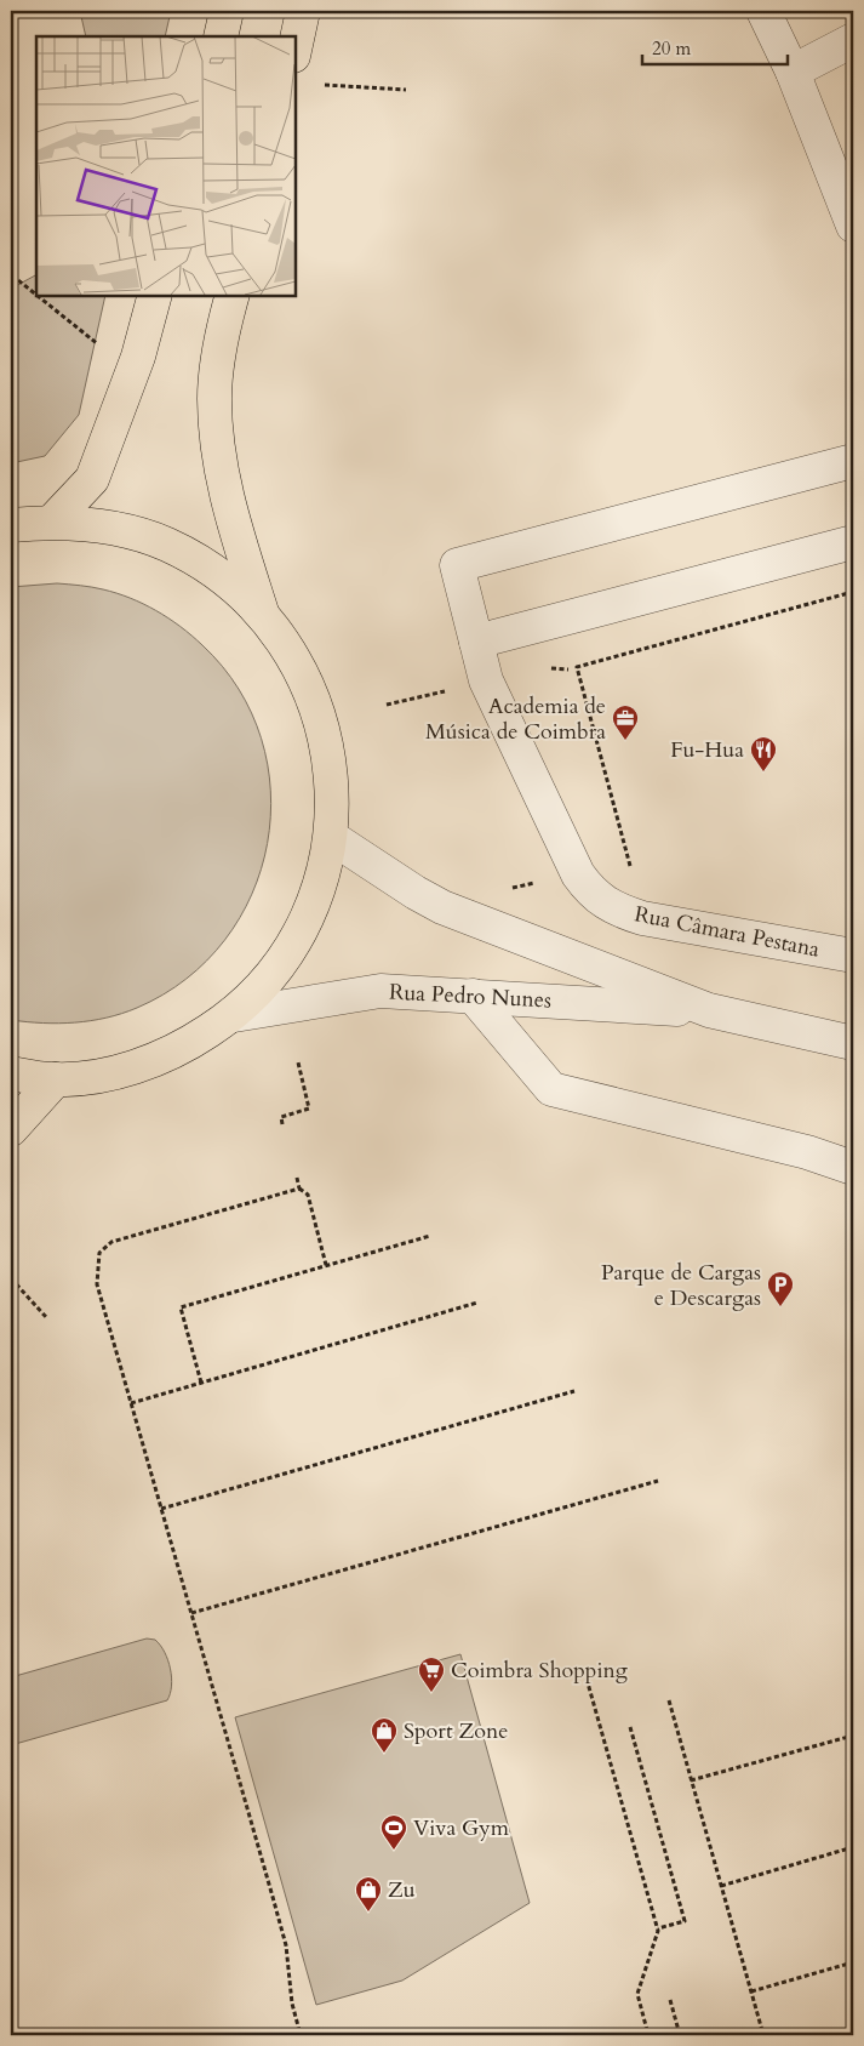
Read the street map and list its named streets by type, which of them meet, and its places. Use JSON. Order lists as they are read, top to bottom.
{
  "streets": {
    "street": ["Rua Câmara Pestana", "Rua Pedro Nunes"]
  },
  "places": {
    "office": ["Academia de Música de Coimbra"],
    "restaurant": ["Fu-Hua"],
    "parking": ["Parque de Cargas e Descargas"],
    "supermarket": ["Coimbra Shopping"],
    "shop": ["Sport Zone", "Zu"],
    "sports": ["Viva Gym"]
  },
  "scale_bar": "20 m"
}
